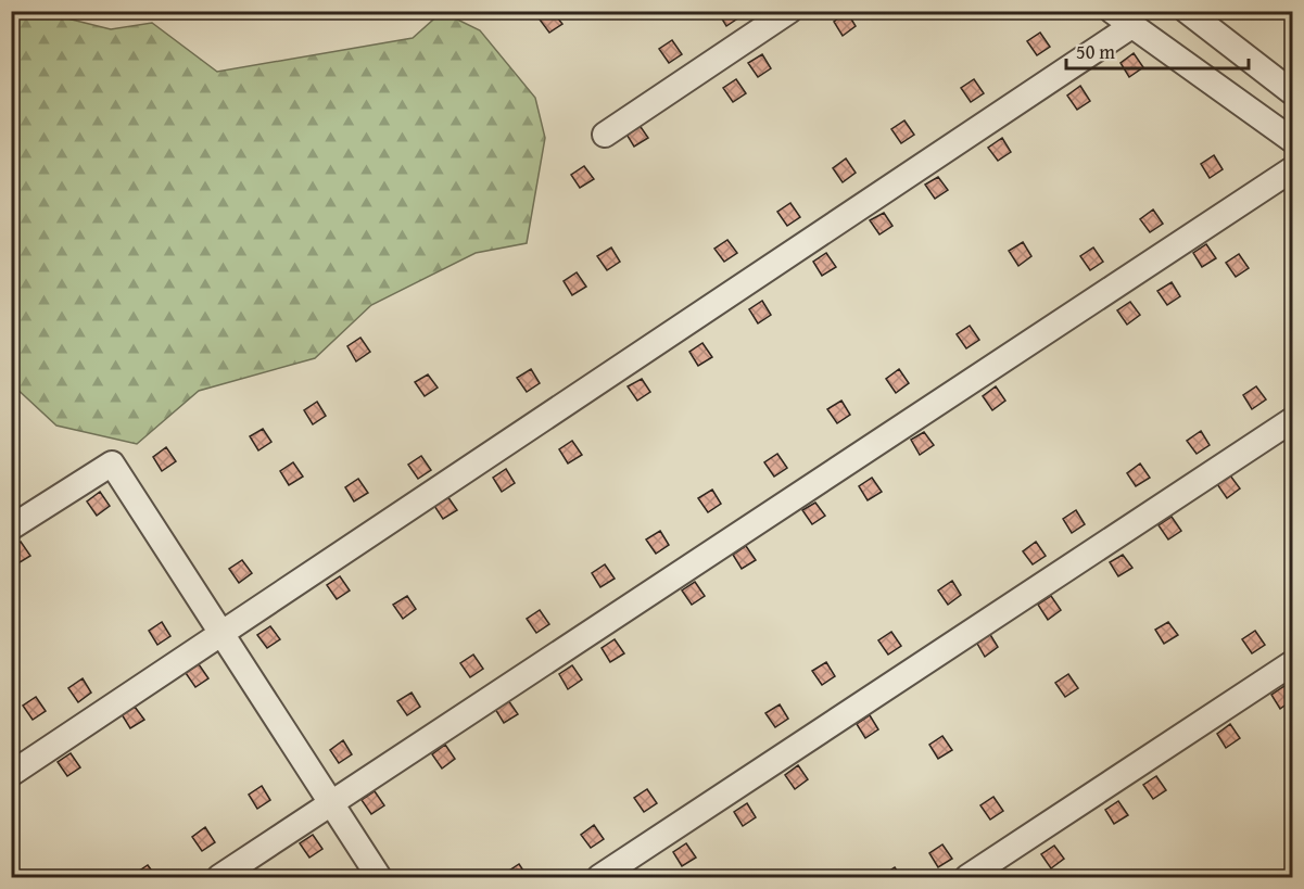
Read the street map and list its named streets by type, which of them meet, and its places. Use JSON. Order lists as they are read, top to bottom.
{
  "scale_bar": "50 m"
}
